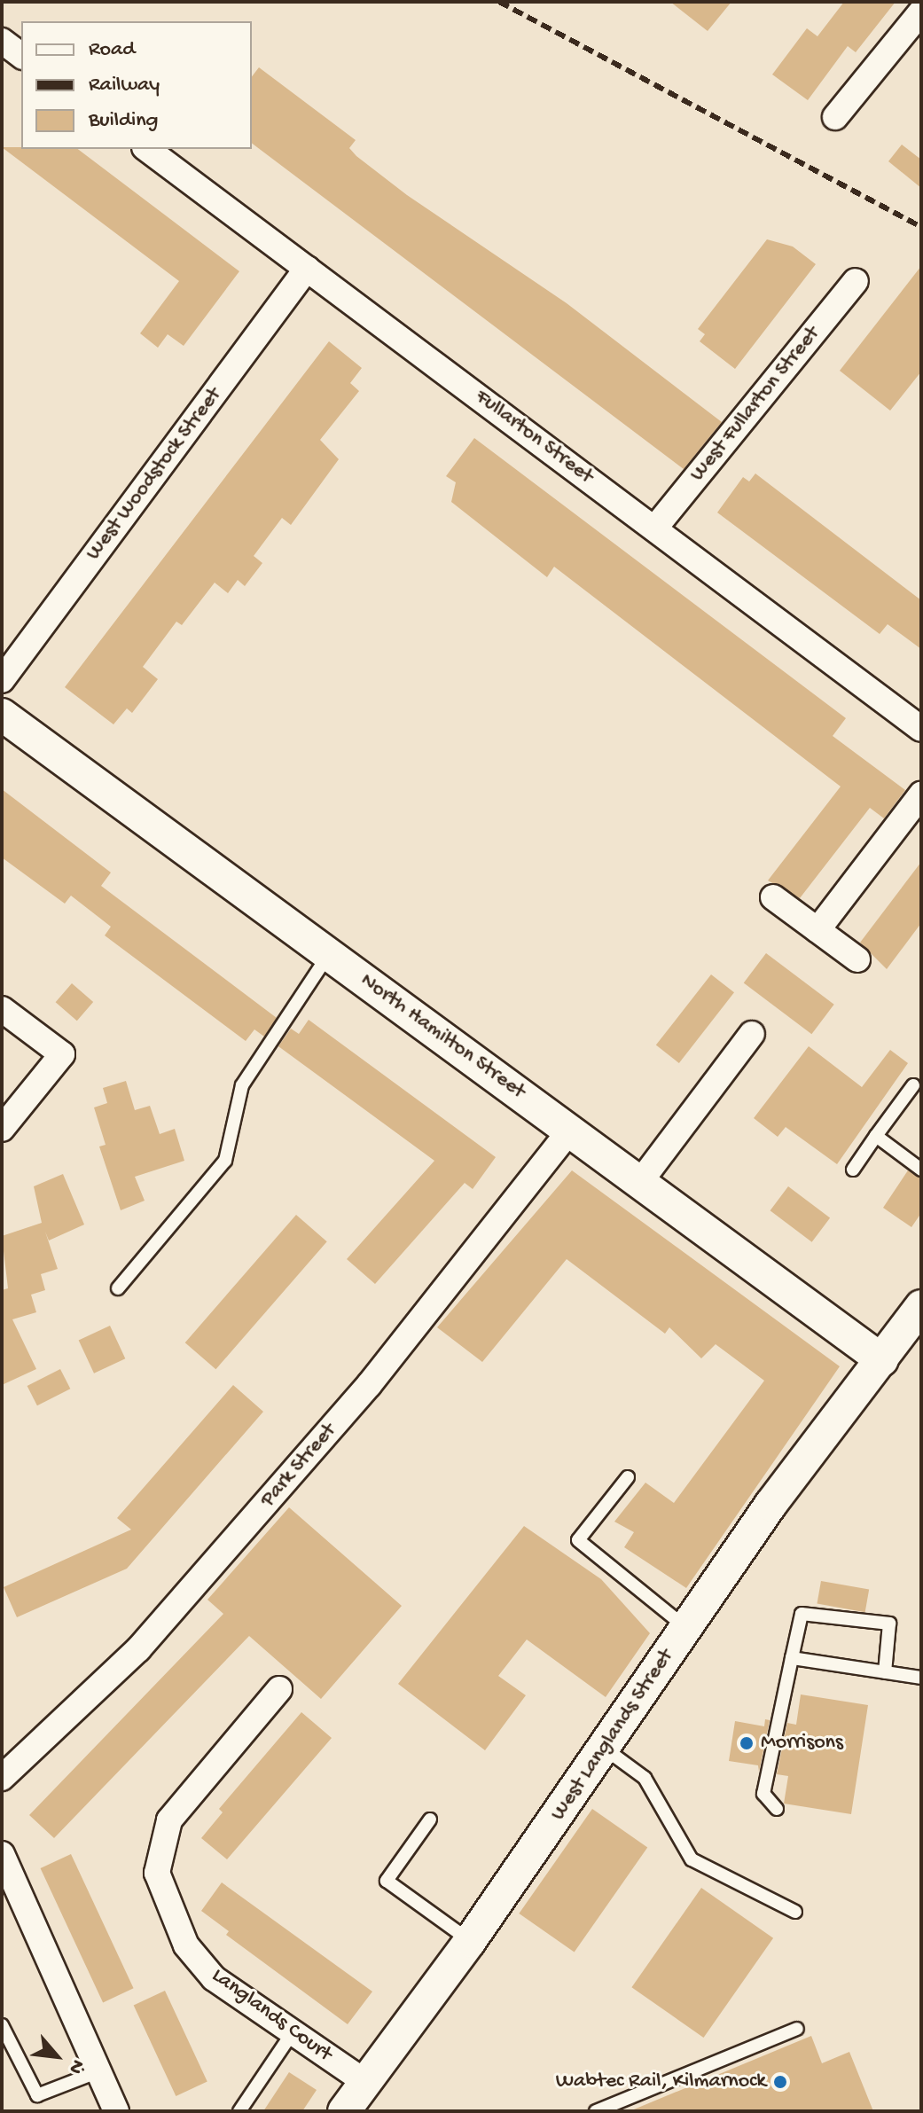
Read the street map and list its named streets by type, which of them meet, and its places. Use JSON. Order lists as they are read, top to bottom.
{
  "streets": {
    "street": [
      "West Fullarton Street",
      "Fullarton Street",
      "West Woodstock Street",
      "North Hamilton Street",
      "Park Street",
      "West Langlands Street",
      "Langlands Court"
    ]
  },
  "crossings": [
    ["West Fullarton Street", "Fullarton Street"],
    ["Fullarton Street", "West Woodstock Street"],
    ["North Hamilton Street", "Park Street"],
    ["North Hamilton Street", "West Langlands Street"],
    ["West Langlands Street", "Langlands Court"]
  ],
  "places": ["Morrisons", "Wabtec Rail, Kilmarnock"],
  "legend": ["Road", "Railway", "Building"],
  "north": "bottom right"
}
